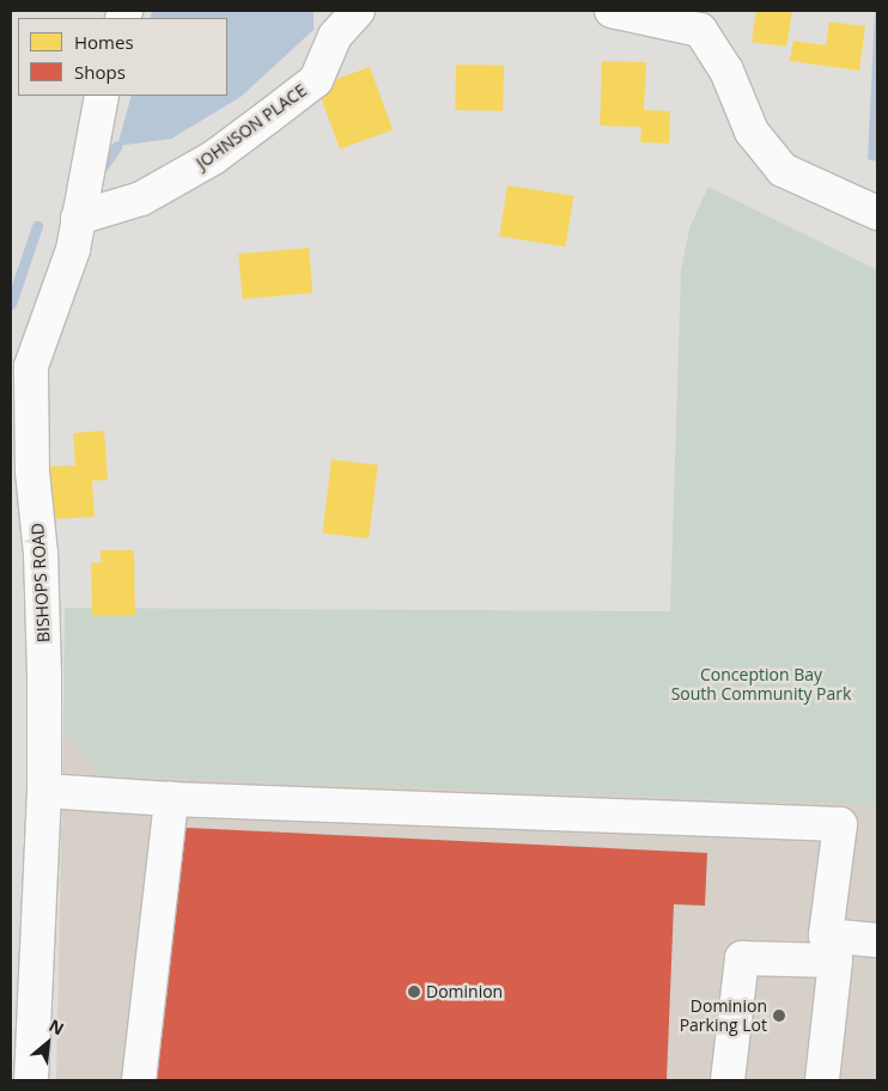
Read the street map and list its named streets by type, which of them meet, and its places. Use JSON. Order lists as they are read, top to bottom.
{
  "streets": {
    "street": ["JOHNSON PLACE", "BISHOPS ROAD"]
  },
  "crossings": [
    ["JOHNSON PLACE", "BISHOPS ROAD"]
  ],
  "parks": ["Conception Bay South Community Park"],
  "places": ["Dominion", "Dominion Parking Lot"],
  "legend": ["Homes", "Shops"],
  "north": "top right"
}
